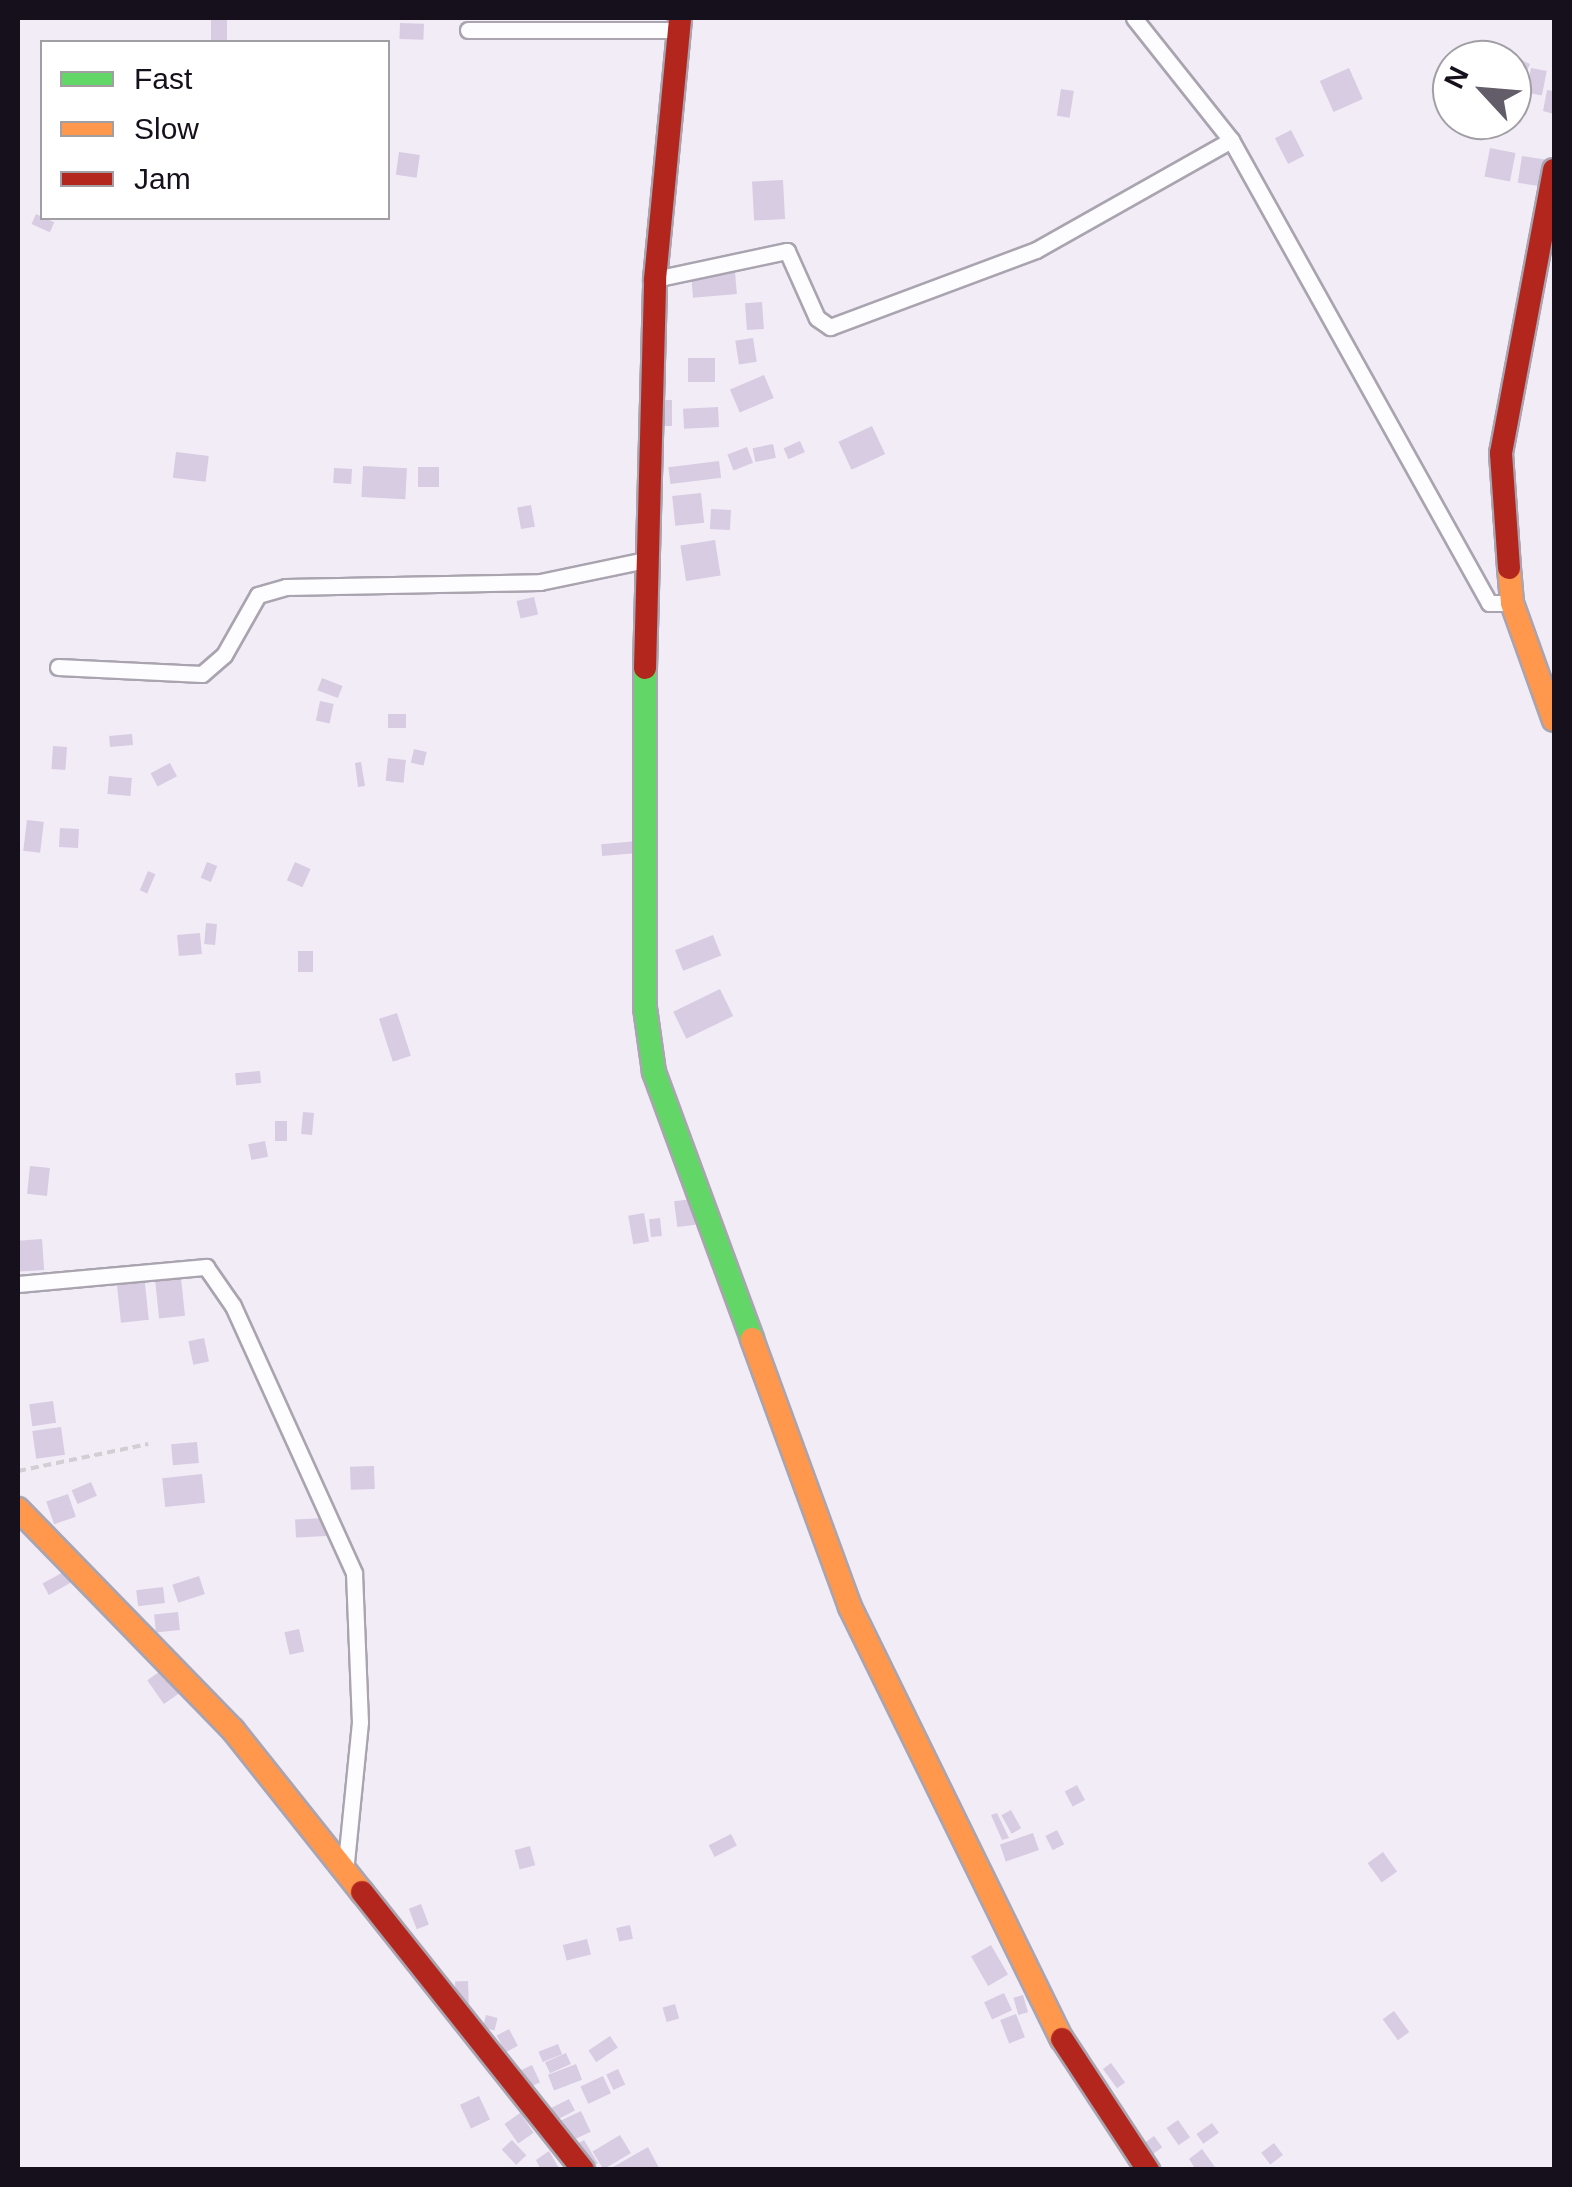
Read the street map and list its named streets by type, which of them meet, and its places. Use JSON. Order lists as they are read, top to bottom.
{
  "legend": ["Fast", "Slow", "Jam"],
  "north": "top left"
}
